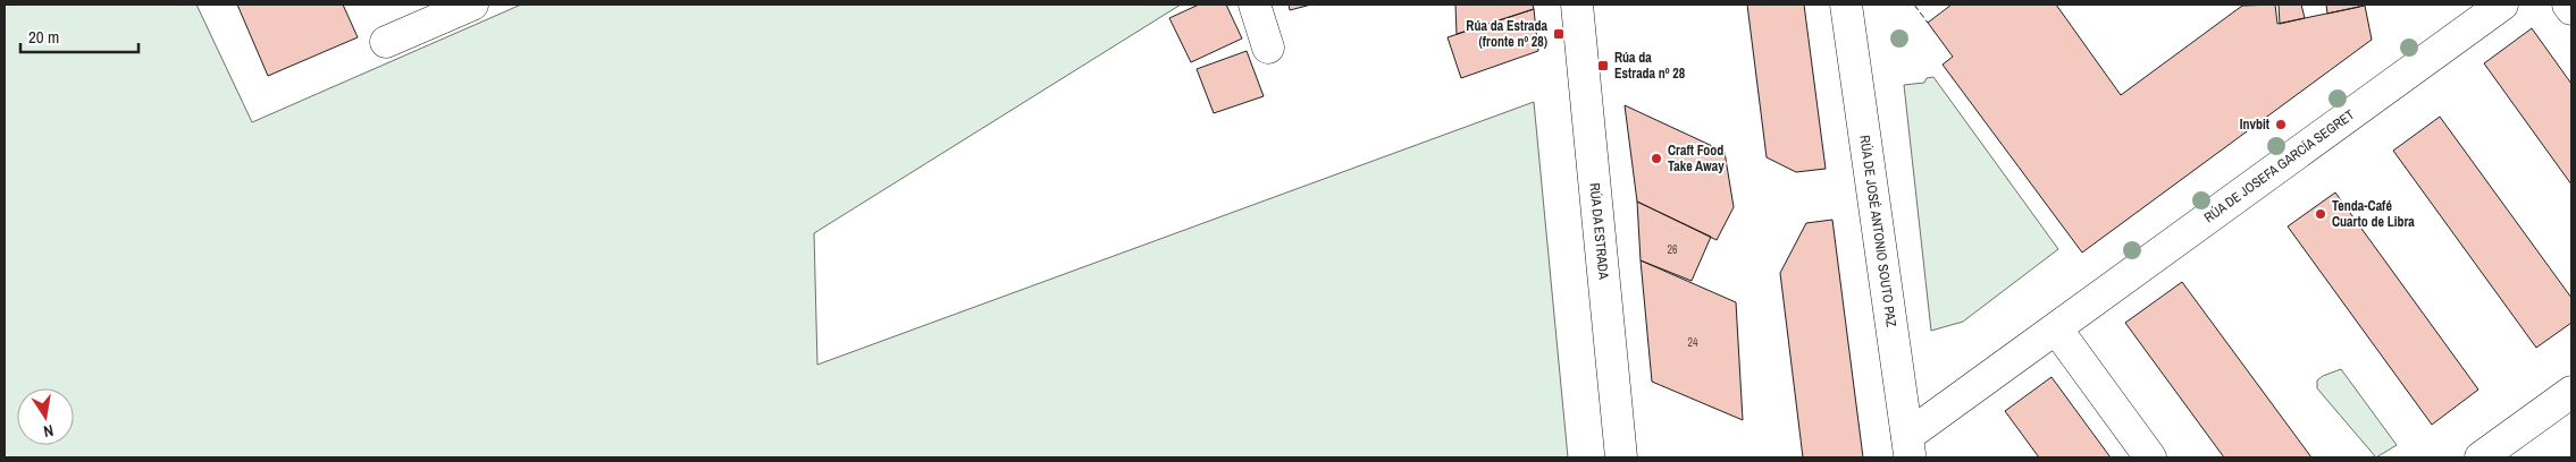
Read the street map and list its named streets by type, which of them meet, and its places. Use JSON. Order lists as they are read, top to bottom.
{
  "streets": {
    "street": ["RÚA DE JOSEFA GARCÍA SEGRET", "RÚA DA ESTRADA", "RÚA DE JOSÉ ANTONIO SOUTO PAZ"]
  },
  "crossings": [
    ["RÚA DE JOSEFA GARCÍA SEGRET", "RÚA DE JOSÉ ANTONIO SOUTO PAZ"]
  ],
  "places": {
    "transit": ["Rúa da Estrada (fronte nº 28)", "Rúa da Estrada nº 28"],
    "other": ["Invbit", "Craft Food Take Away", "Tenda-Café Cuarto de Libra"]
  },
  "house_numbers": ["26", "24"],
  "scale_bar": "20 m",
  "north": "bottom"
}
